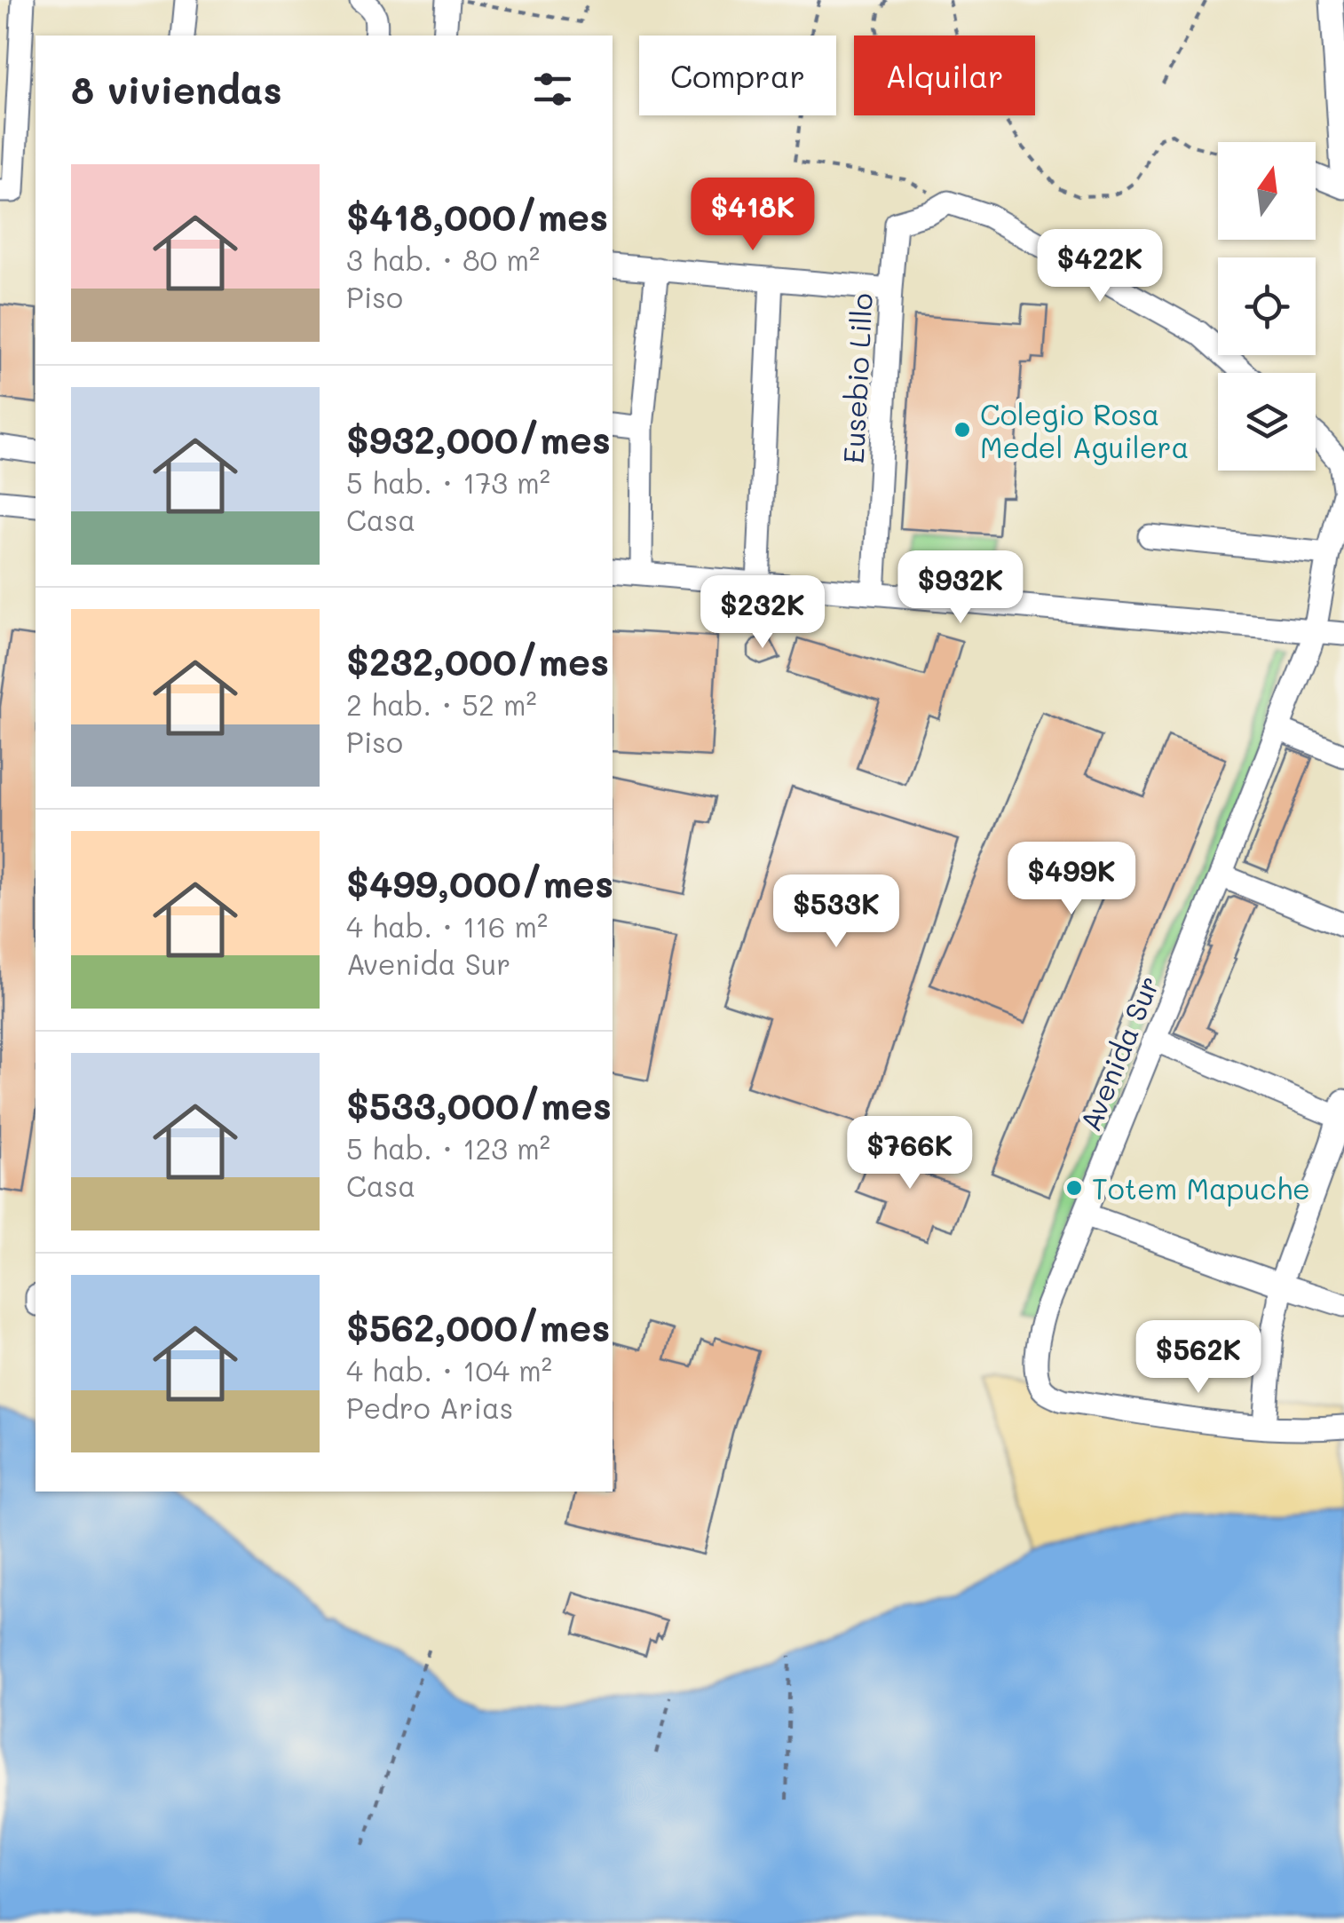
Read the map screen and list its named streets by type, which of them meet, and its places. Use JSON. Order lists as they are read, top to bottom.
{
  "streets": {
    "street": ["Eusebio Lillo", "Avenida Sur"]
  },
  "places": ["Colegio Rosa Medel Aguilera", "Totem Mapuche"],
  "north": "top",
  "page": {
    "chip": ["Comprar", "Alquilar"],
    "heading": "8 viviendas",
    "list": [
      {
        "name": "$418,000/mes",
        "note": "3 hab. · 80 m² · Piso"
      },
      {
        "name": "$932,000/mes",
        "note": "5 hab. · 173 m² · Casa"
      },
      {
        "name": "$232,000/mes",
        "note": "2 hab. · 52 m² · Piso"
      },
      {
        "name": "$499,000/mes",
        "note": "4 hab. · 116 m² · Avenida Sur"
      },
      {
        "name": "$533,000/mes",
        "note": "5 hab. · 123 m² · Casa"
      },
      {
        "name": "$562,000/mes",
        "note": "4 hab. · 104 m² · Pedro Arias"
      }
    ],
    "price": [
      "$418K",
      "$422K",
      "$932K",
      "$232K",
      "$499K",
      "$533K",
      "$766K",
      "$562K"
    ]
  }
}
